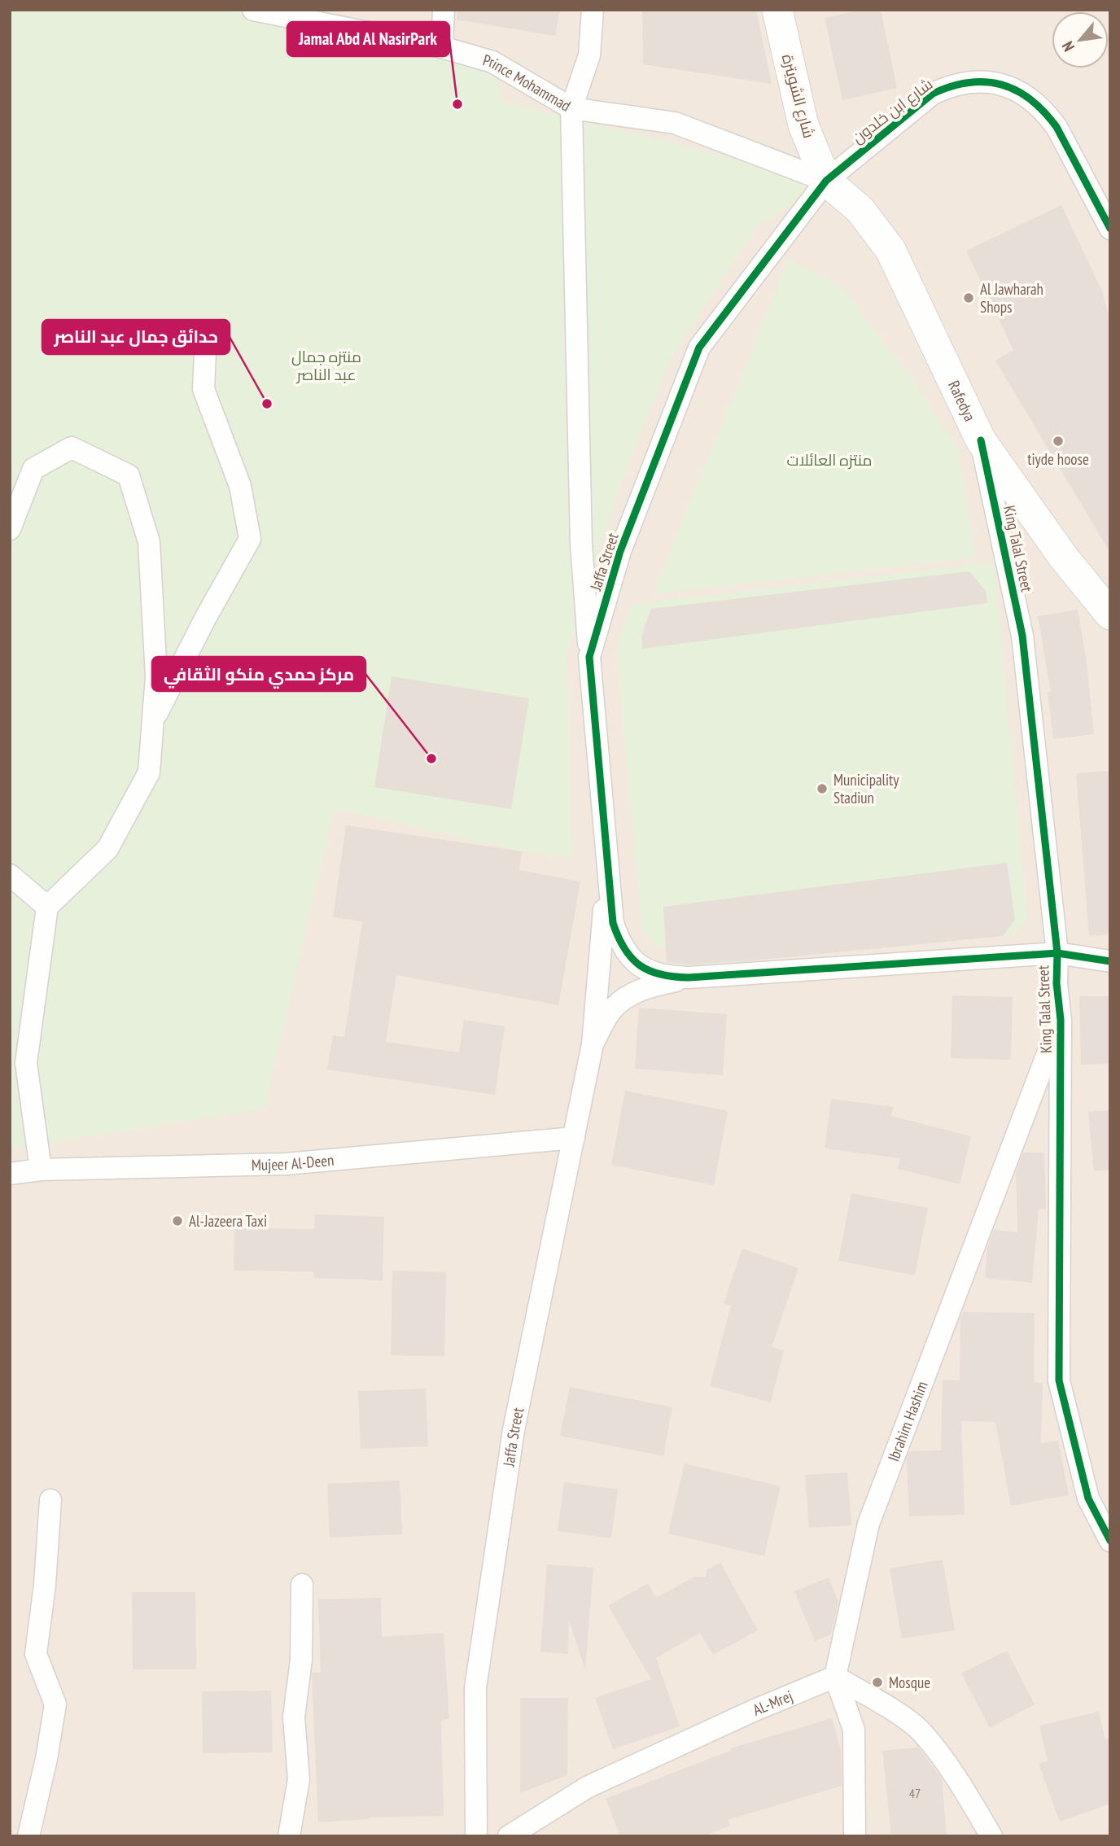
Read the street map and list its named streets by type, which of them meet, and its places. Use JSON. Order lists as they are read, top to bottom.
{
  "streets": {
    "main road": ["شارع الشويترة", "Rafedya"],
    "street": [
      "Prince Mohammad",
      "شارع ابن خلدون",
      "King Talal Street",
      "Jaffa Street",
      "Mujeer Al-Deen",
      "Ibrahim Hashim",
      "AL-Mrej"
    ]
  },
  "crossings": [
    ["Prince Mohammad", "شارع الشويترة"],
    ["Prince Mohammad", "شارع ابن خلدون"],
    ["Prince Mohammad", "Rafedya"],
    ["Prince Mohammad", "Jaffa Street"],
    ["شارع الشويترة", "شارع ابن خلدون"],
    ["شارع الشويترة", "Rafedya"],
    ["شارع الشويترة", "Jaffa Street"],
    ["شارع ابن خلدون", "Rafedya"],
    ["شارع ابن خلدون", "Jaffa Street"],
    ["Rafedya", "King Talal Street"],
    ["Rafedya", "Jaffa Street"],
    ["King Talal Street", "Ibrahim Hashim"],
    ["Jaffa Street", "Mujeer Al-Deen"],
    ["Ibrahim Hashim", "AL-Mrej"]
  ],
  "parks": ["منتزه جمال عبد الناصر", "منتزه العائلات"],
  "places": [
    "Jamal Abd Al NasirPark",
    "Al Jawharah Shops",
    "حدائق جمال عبد الناصر",
    "tiyde hoose",
    "مركز حمدي منكو الثقافي",
    "Municipality Stadiun",
    "Al-Jazeera Taxi",
    "Mosque"
  ],
  "house_numbers": ["47"],
  "north": "bottom left"
}
